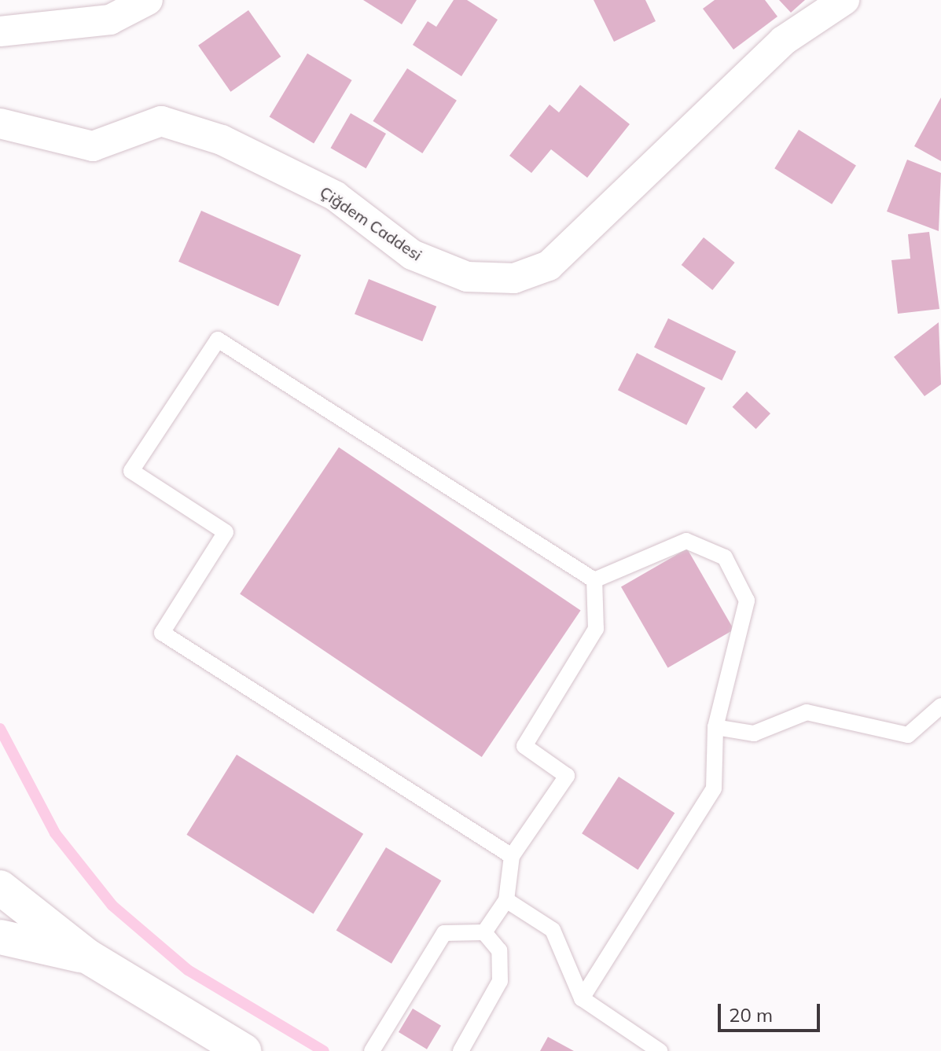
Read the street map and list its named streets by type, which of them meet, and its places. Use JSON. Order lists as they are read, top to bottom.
{
  "streets": {
    "street": ["Çiğdem Caddesi"]
  },
  "scale_bar": "20 m"
}
